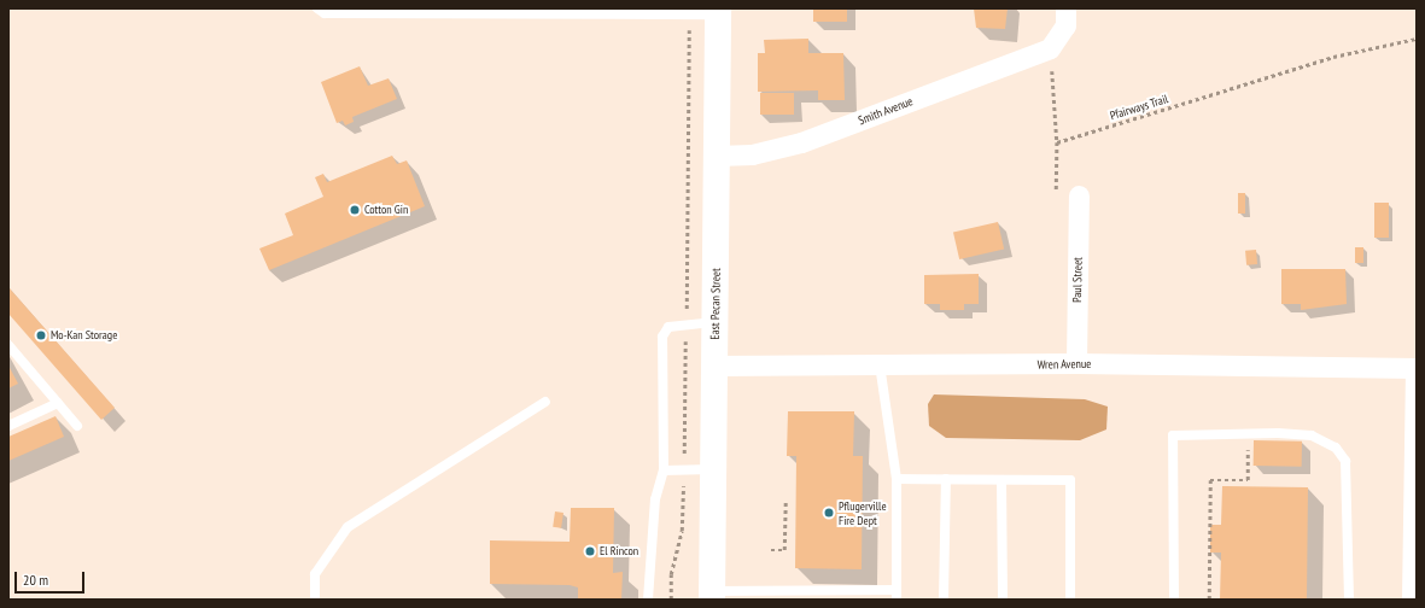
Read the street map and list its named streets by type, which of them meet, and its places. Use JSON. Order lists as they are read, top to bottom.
{
  "streets": {
    "main road": ["East Pecan Street"],
    "street": ["Smith Avenue", "Paul Street", "Wren Avenue"],
    "path": ["Pfairways Trail"]
  },
  "crossings": [
    ["Smith Avenue", "East Pecan Street"],
    ["Paul Street", "Wren Avenue"],
    ["East Pecan Street", "Wren Avenue"]
  ],
  "places": [
    "Cotton Gin",
    "Mo-Kan Storage",
    "Pflugerville Fire Dept",
    "El Rincon"
  ],
  "scale_bar": "20 m"
}
